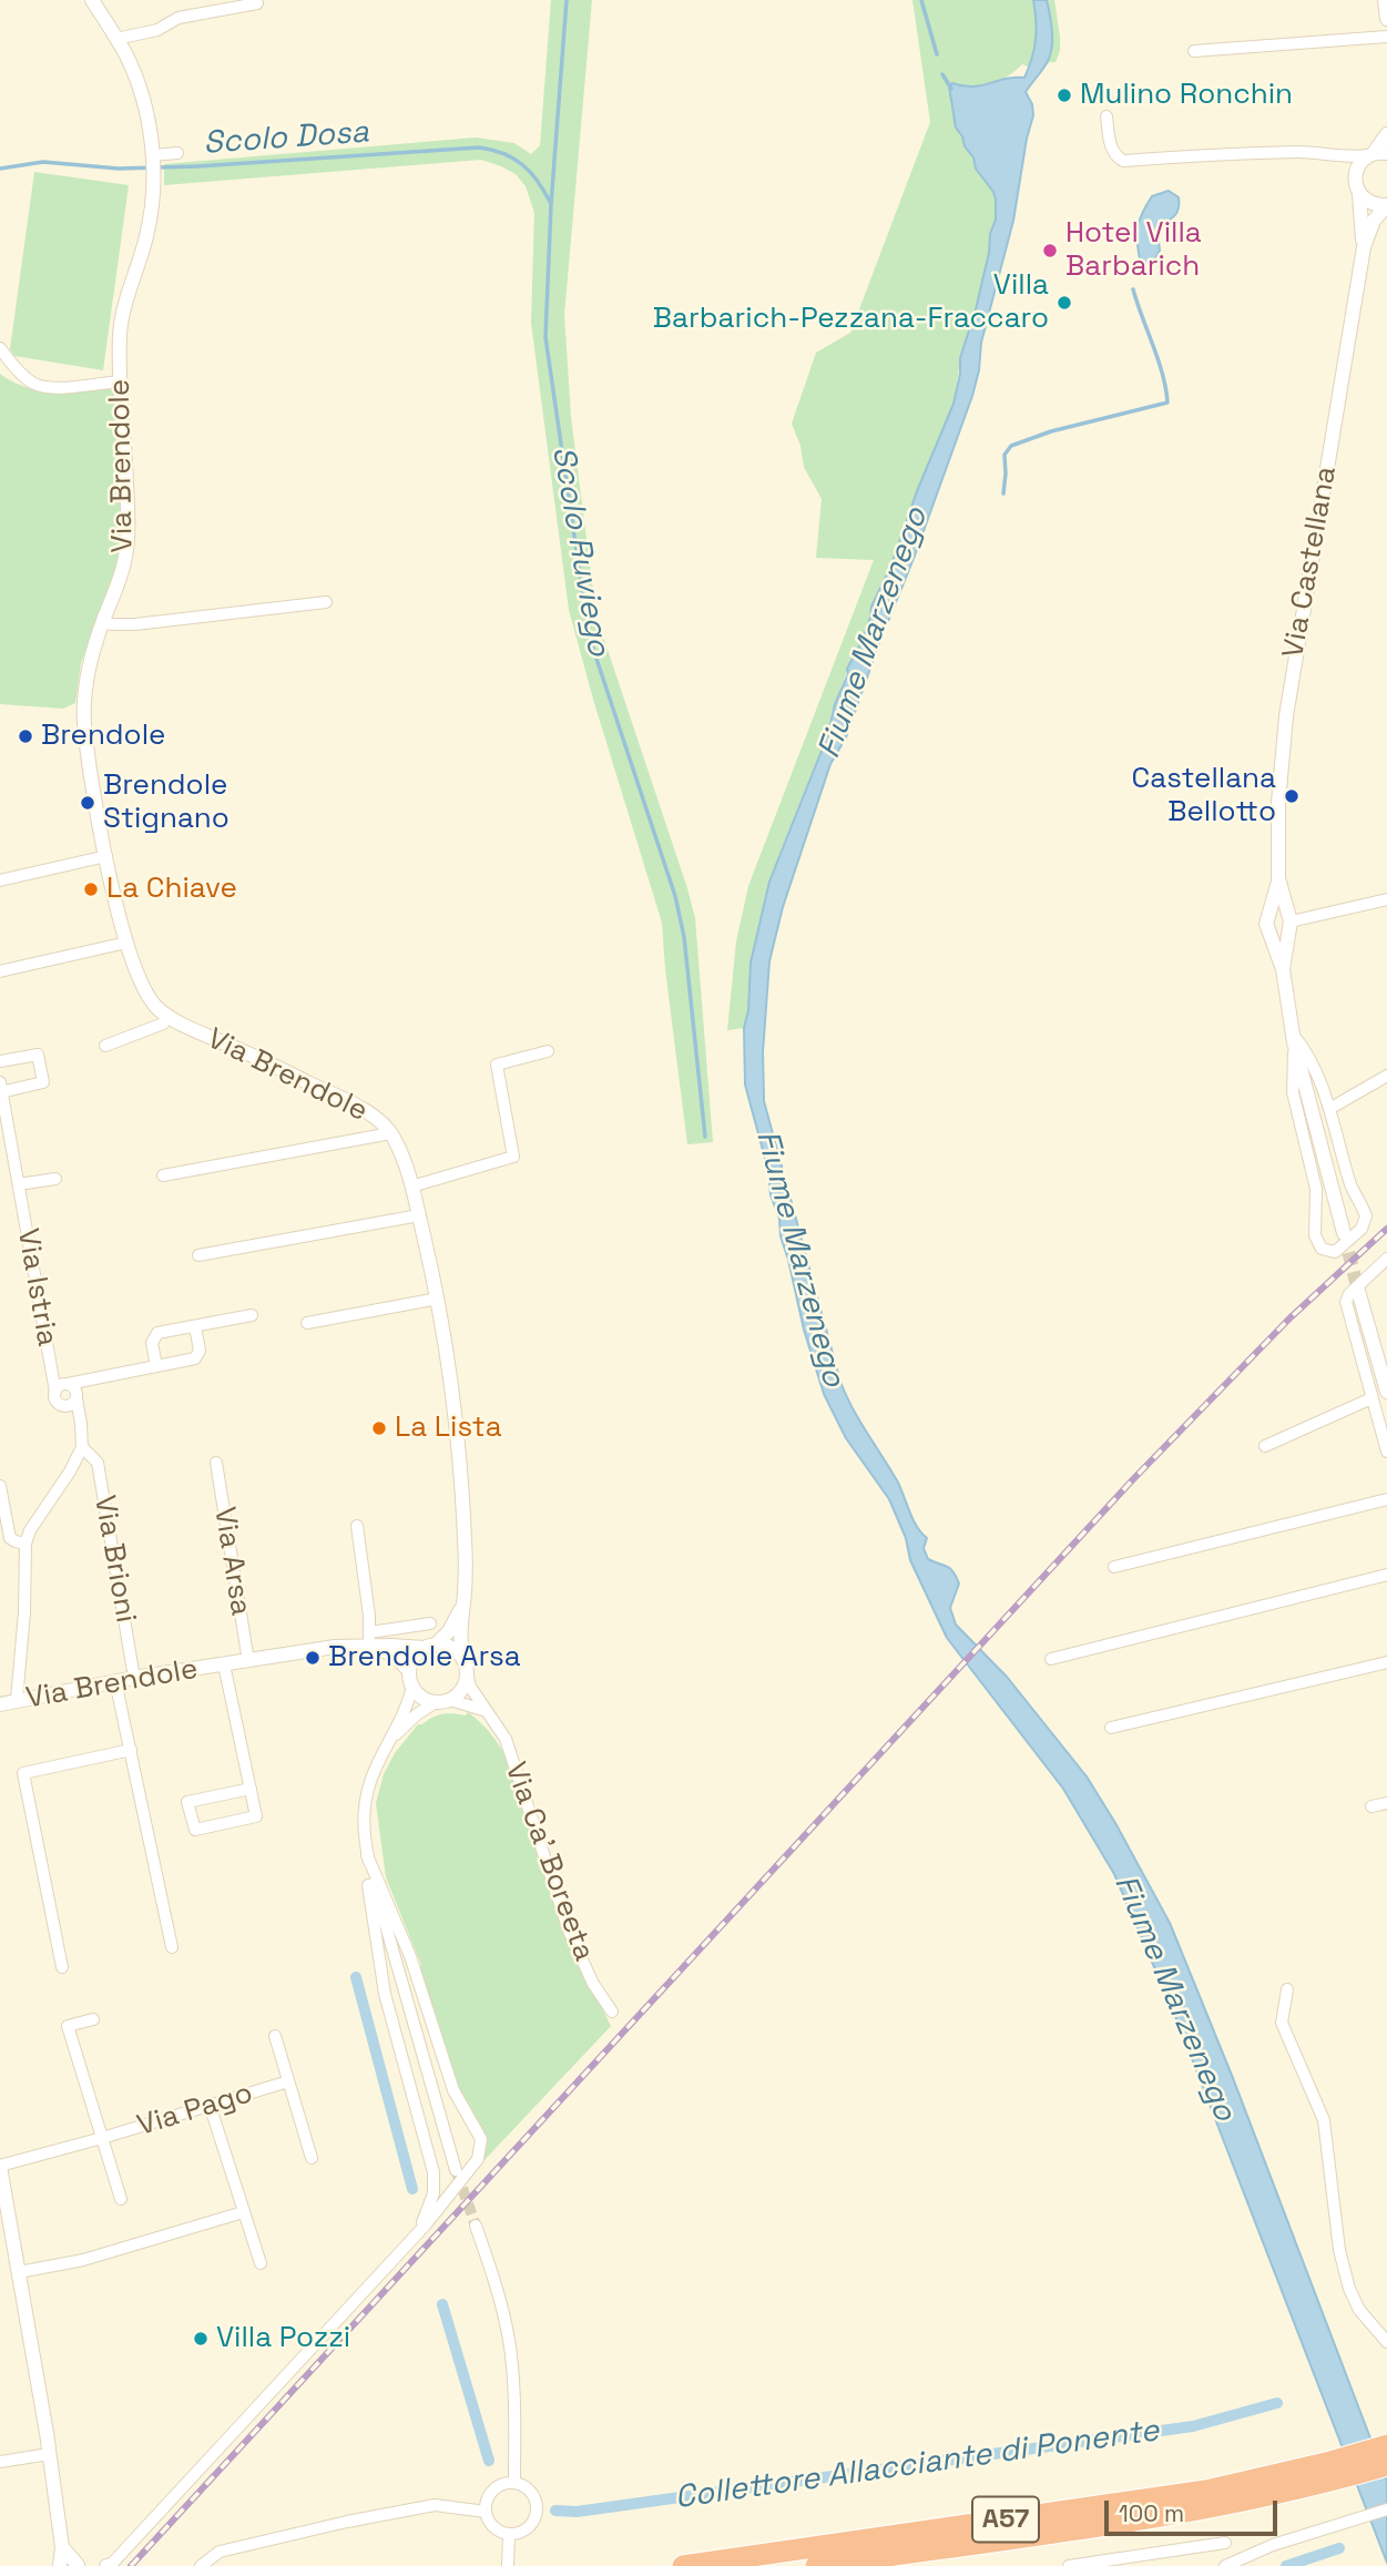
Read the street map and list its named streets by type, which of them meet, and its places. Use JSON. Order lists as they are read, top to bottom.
{
  "streets": {
    "highway": ["A57"],
    "street": [
      "Via Brendole",
      "Via Castellana",
      "Via Istria",
      "Via Brioni",
      "Via Arsa",
      "Via Ca' Boreeta",
      "Via Pago"
    ]
  },
  "crossings": [
    ["Via Brendole", "Via Brioni"],
    ["Via Brendole", "Via Arsa"],
    ["Via Brendole", "Via Ca' Boreeta"],
    ["Via Istria", "Via Brioni"]
  ],
  "water": [
    "Scolo Dosa",
    "Scolo Ruviego",
    "Fiume Marzenego",
    "Collettore Allacciante di Ponente"
  ],
  "places": [
    "Mulino Ronchin",
    "Hotel Villa Barbarich",
    "Villa Barbarich-Pezzana-Fraccaro",
    "Brendole",
    "Castellana Bellotto",
    "Brendole Stignano",
    "La Chiave",
    "La Lista",
    "Brendole Arsa",
    "Villa Pozzi"
  ],
  "scale_bar": "100 m"
}
